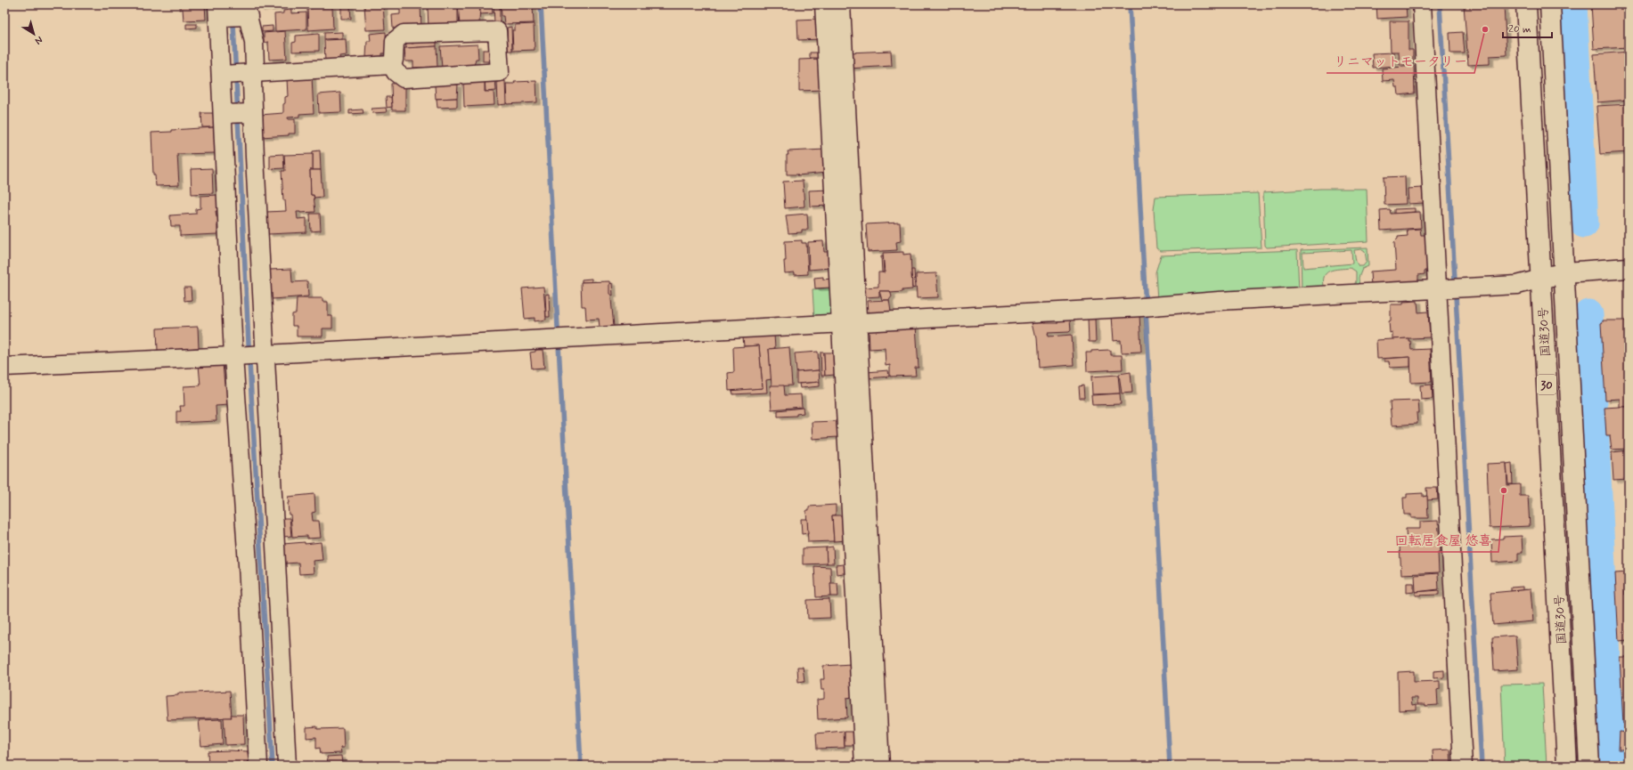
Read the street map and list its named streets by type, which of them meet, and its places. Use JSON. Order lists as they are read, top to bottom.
{
  "streets": {
    "main road": ["国道30号", "30"]
  },
  "places": ["リニマットモータリー", "回転居食屋 悠喜"],
  "scale_bar": "20 m",
  "north": "bottom right"
}
